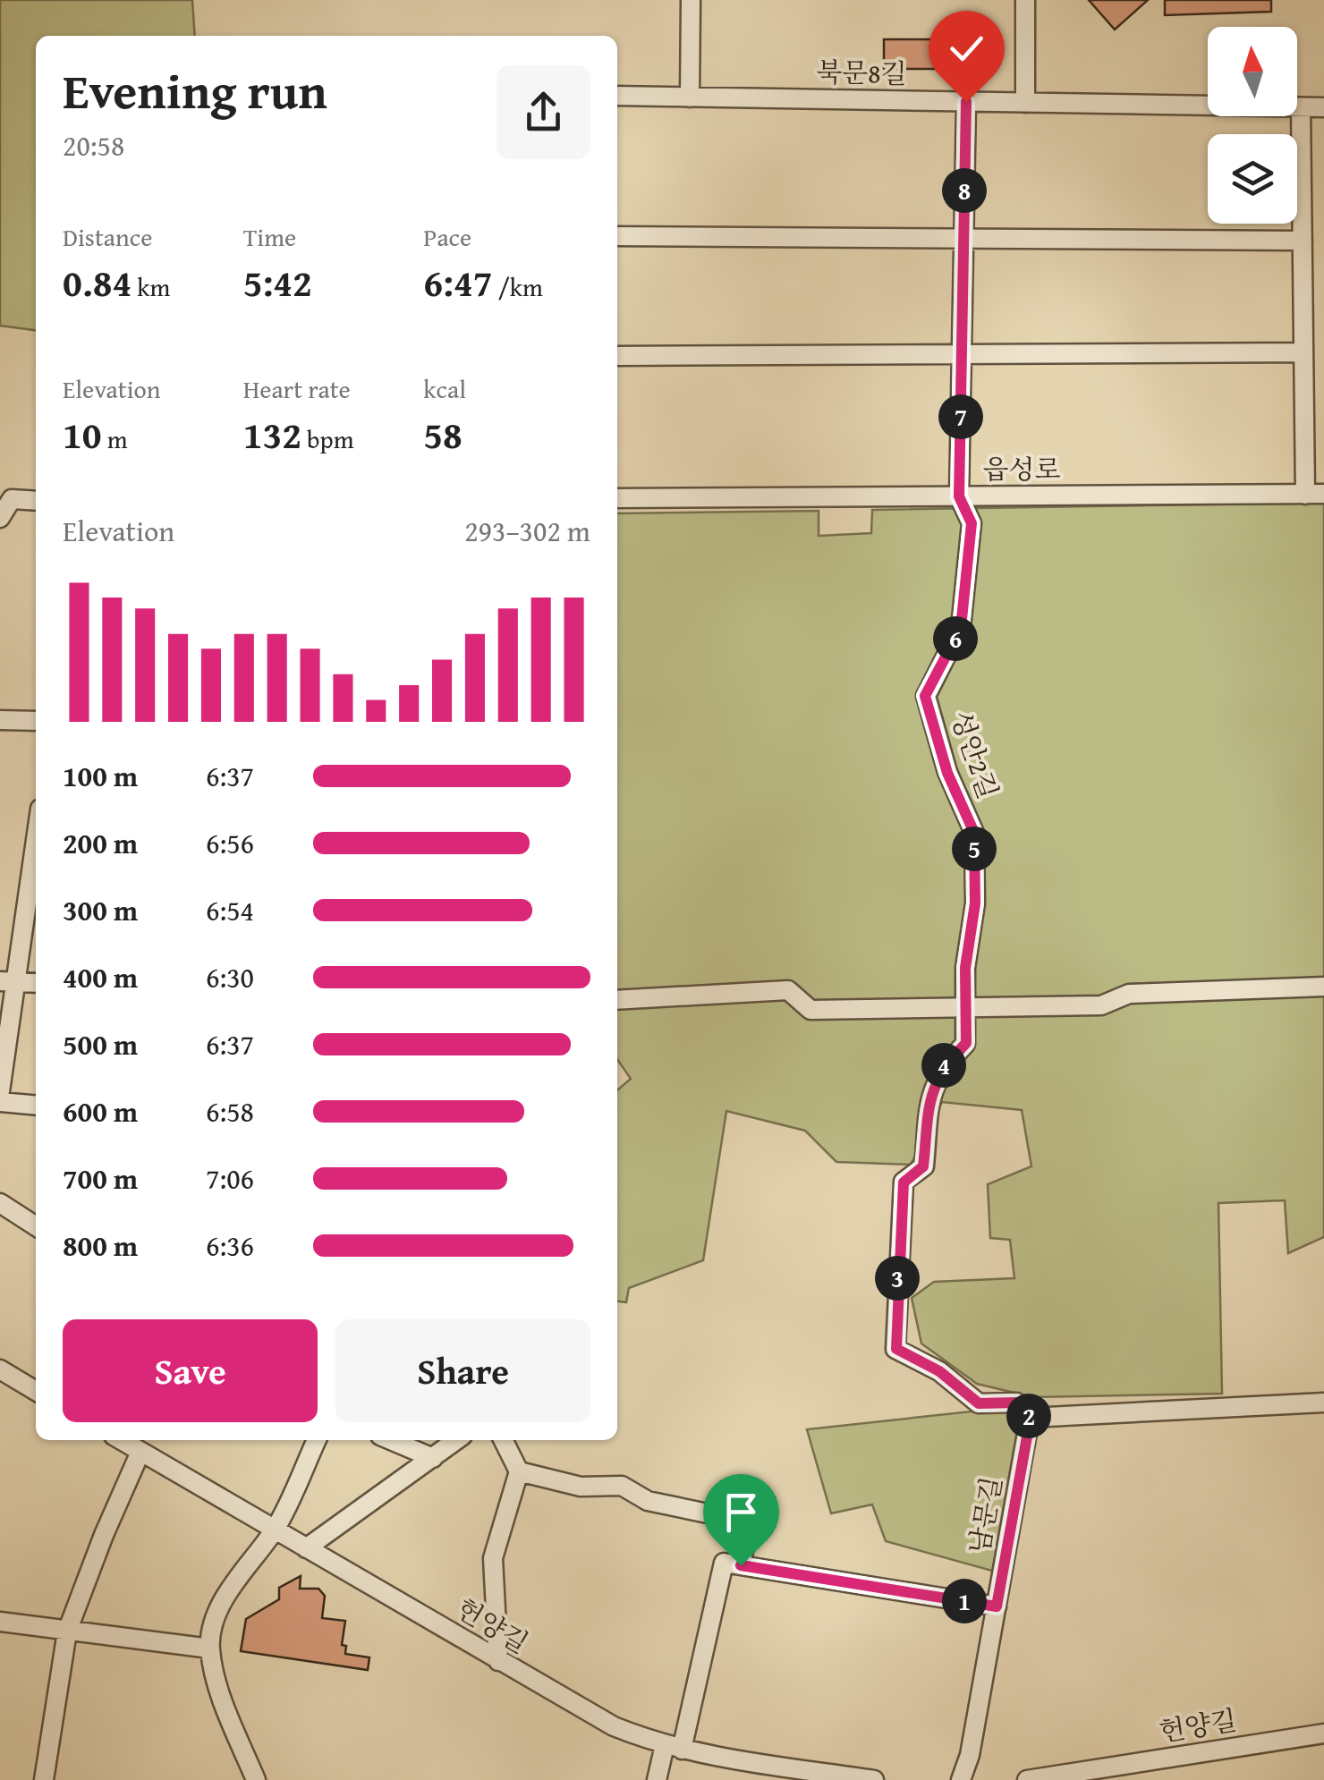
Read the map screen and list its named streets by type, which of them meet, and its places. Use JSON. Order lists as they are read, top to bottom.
{
  "streets": {
    "street": [
      "북문8길",
      "읍성로",
      "성안2길",
      "남문길",
      "헌양길"
    ]
  },
  "crossings": [
    ["읍성로", "성안2길"],
    ["성안2길", "남문길"]
  ],
  "north": "top",
  "page": {
    "heading": ["Evening run", "20:58"],
    "pins": [
      "8",
      "7",
      "6",
      "5",
      "4",
      "3",
      "2",
      "1"
    ],
    "stats": [
      ["Distance", "0.84 km"],
      ["Time", "5:42"],
      ["Pace", "6:47 /km"],
      ["Elevation", "10 m"],
      ["Heart rate", "132 bpm"],
      ["kcal", "58"]
    ],
    "chart": ["Elevation", "293–302 m"],
    "list": [
      {
        "name": "100 m",
        "note": "6:37"
      },
      {
        "name": "200 m",
        "note": "6:56"
      },
      {
        "name": "300 m",
        "note": "6:54"
      },
      {
        "name": "400 m",
        "note": "6:30"
      },
      {
        "name": "500 m",
        "note": "6:37"
      },
      {
        "name": "600 m",
        "note": "6:58"
      },
      {
        "name": "700 m",
        "note": "7:06"
      },
      {
        "name": "800 m",
        "note": "6:36"
      }
    ],
    "buttons": ["Save", "Share"]
  }
}
